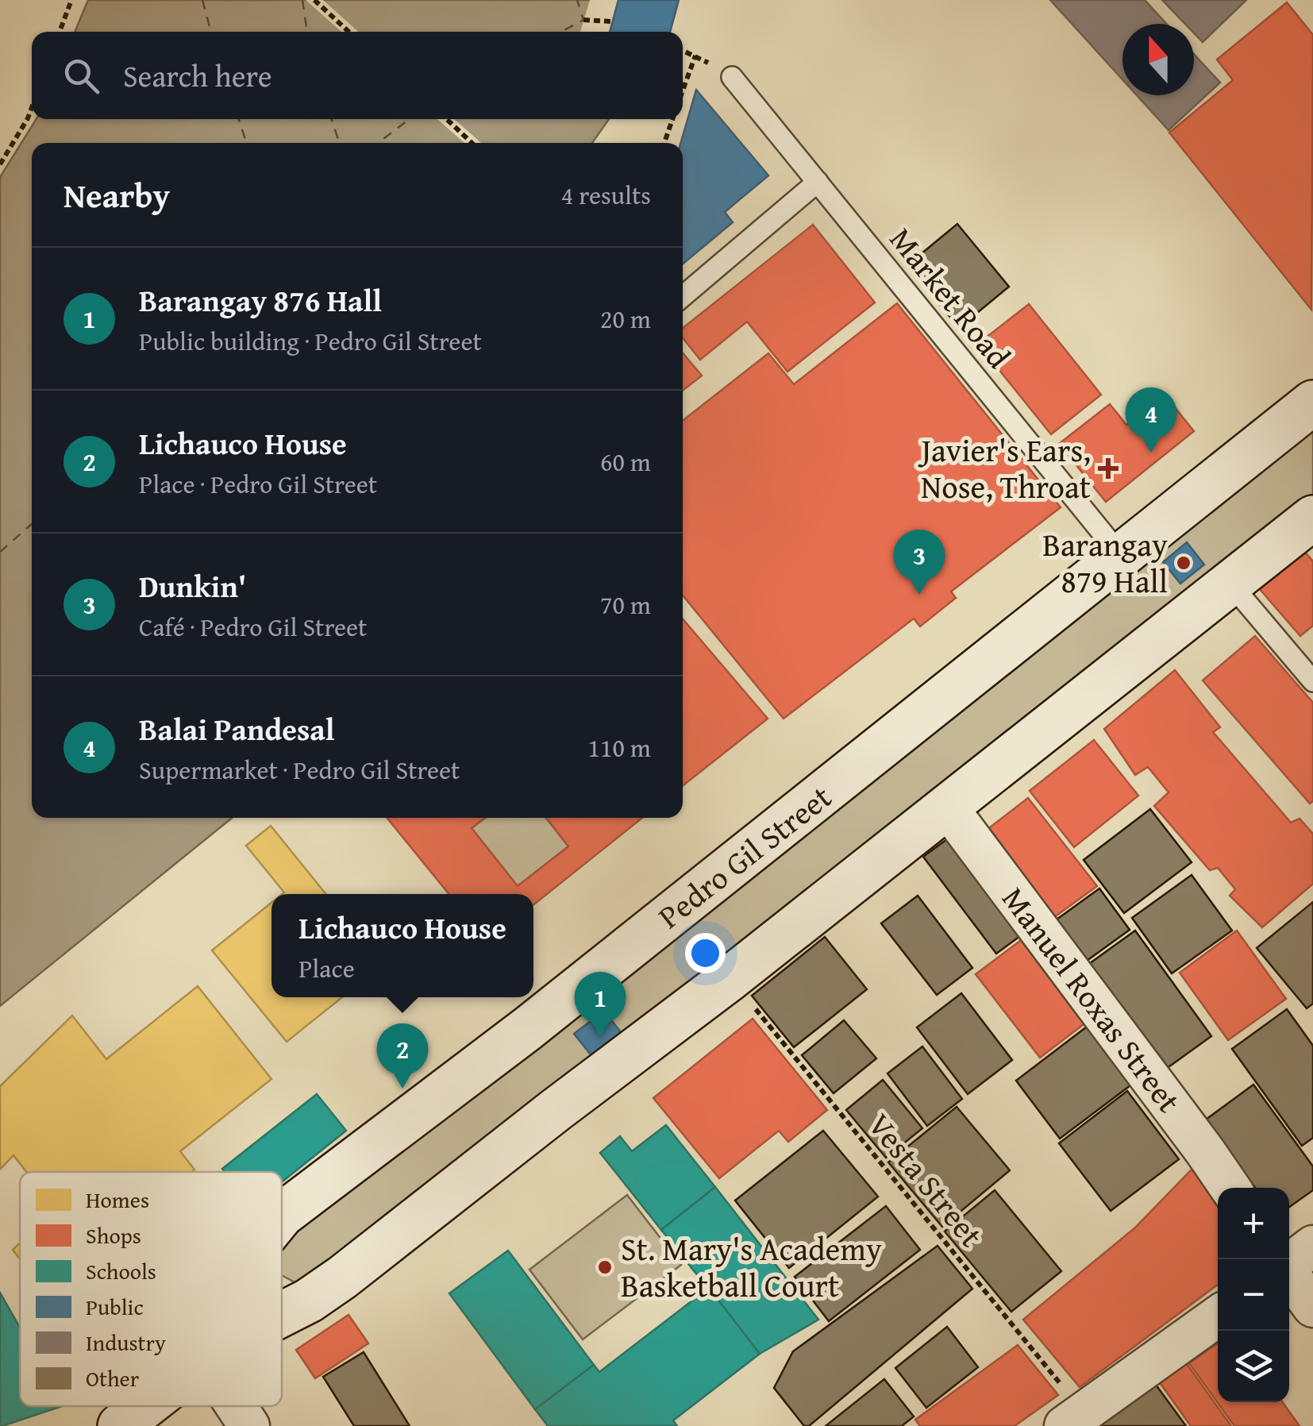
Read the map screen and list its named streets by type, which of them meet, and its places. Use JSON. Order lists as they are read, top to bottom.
{
  "streets": {
    "main road": ["Pedro Gil Street"],
    "street": ["Manuel Roxas Street"],
    "lane": ["Market Road"],
    "path": ["Vesta Street"]
  },
  "crossings": [
    ["Market Road", "Pedro Gil Street"]
  ],
  "places": {
    "health": ["Javier's Ears, Nose, Throat"],
    "other": ["Barangay 879 Hall", "St. Mary's Academy Basketball Court"]
  },
  "legend": [
    "Homes",
    "Shops",
    "Schools",
    "Public",
    "Industry",
    "Other"
  ],
  "north": "top",
  "page": {
    "search": "Search here",
    "heading": ["Nearby", "4 results"],
    "list": [
      {
        "mark": "1",
        "name": "Barangay 876 Hall",
        "note": "Public building · Pedro Gil Street",
        "value": "20 m"
      },
      {
        "mark": "2",
        "name": "Lichauco House",
        "note": "Place · Pedro Gil Street",
        "value": "60 m"
      },
      {
        "mark": "3",
        "name": "Dunkin'",
        "note": "Café · Pedro Gil Street",
        "value": "70 m"
      },
      {
        "mark": "4",
        "name": "Balai Pandesal",
        "note": "Supermarket · Pedro Gil Street",
        "value": "110 m"
      }
    ],
    "pins": [
      "4",
      "3",
      "1",
      "2"
    ],
    "popup": ["Lichauco House", "Place"],
    "map_buttons": ["+", "−"]
  }
}
